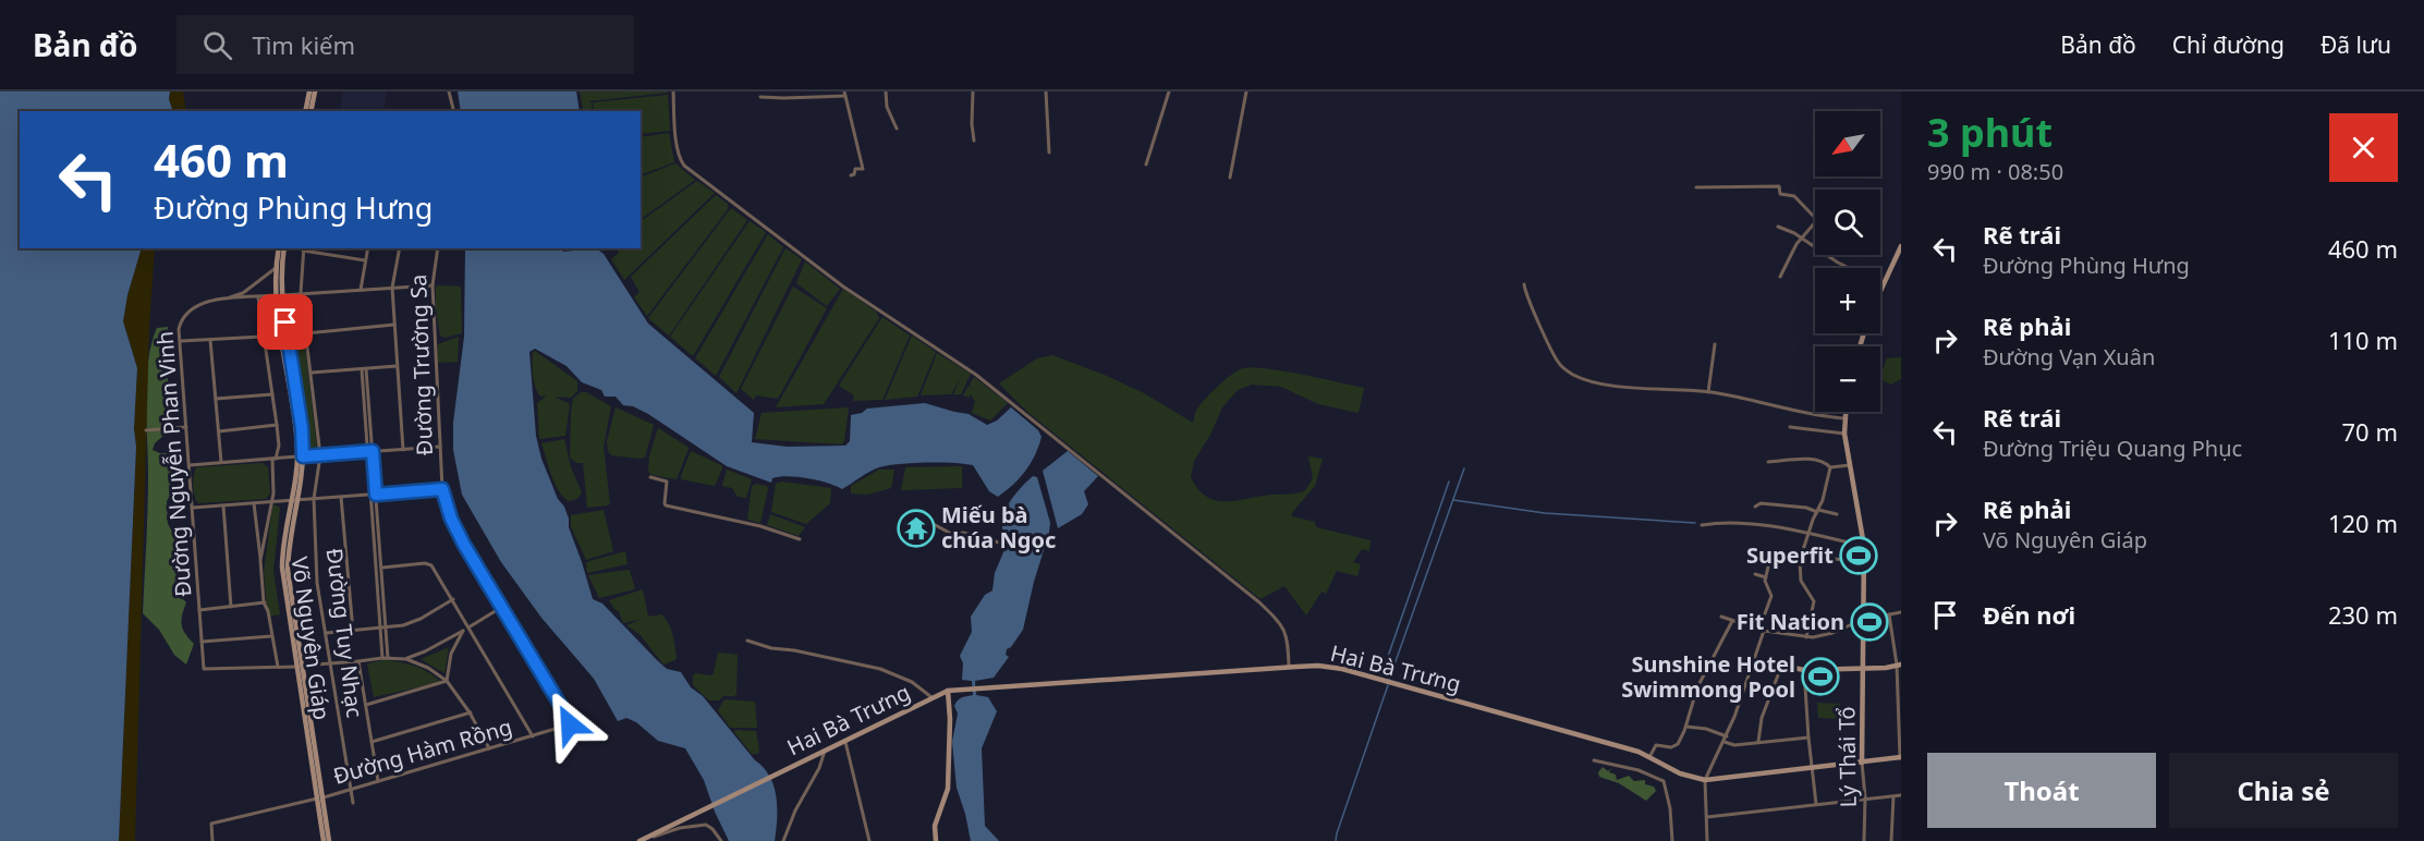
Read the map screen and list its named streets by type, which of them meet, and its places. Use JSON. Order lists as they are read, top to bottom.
{
  "streets": {
    "street": [
      "Đường Trường Sa",
      "Đường Nguyễn Phan Vinh",
      "Đường Tuy Nhạc",
      "Võ Nguyên Giáp",
      "Hai Bà Trưng",
      "Đường Hàm Rồng",
      "Lý Thái Tổ"
    ]
  },
  "crossings": [
    ["Đường Trường Sa", "Đường Nguyễn Phan Vinh"],
    ["Đường Trường Sa", "Đường Hàm Rồng"],
    ["Đường Nguyễn Phan Vinh", "Đường Tuy Nhạc"],
    ["Đường Nguyễn Phan Vinh", "Võ Nguyên Giáp"],
    ["Đường Tuy Nhạc", "Đường Hàm Rồng"],
    ["Võ Nguyên Giáp", "Đường Hàm Rồng"],
    ["Hai Bà Trưng", "Lý Thái Tổ"]
  ],
  "places": {
    "temple": ["Miếu bà chúa Ngọc"],
    "sports": ["Superfit", "Fit Nation", "Sunshine Hotel Swimmong Pool"]
  },
  "north": "bottom left",
  "page": {
    "header": "Bản đồ",
    "search": "Tìm kiếm",
    "nav": ["Bản đồ", "Chỉ đường", "Đã lưu"],
    "heading": ["3 phút", "990 m · 08:50"],
    "map_buttons": ["+", "−"],
    "turn": ["460 m", "Đường Phùng Hưng"],
    "list": [
      {
        "name": "Rẽ trái",
        "note": "Đường Phùng Hưng",
        "value": "460 m"
      },
      {
        "name": "Rẽ phải",
        "note": "Đường Vạn Xuân",
        "value": "110 m"
      },
      {
        "name": "Rẽ trái",
        "note": "Đường Triệu Quang Phục",
        "value": "70 m"
      },
      {
        "name": "Rẽ phải",
        "note": "Võ Nguyên Giáp",
        "value": "120 m"
      },
      {
        "name": "Đến nơi",
        "value": "230 m"
      }
    ],
    "buttons": ["Thoát", "Chia sẻ"]
  }
}
